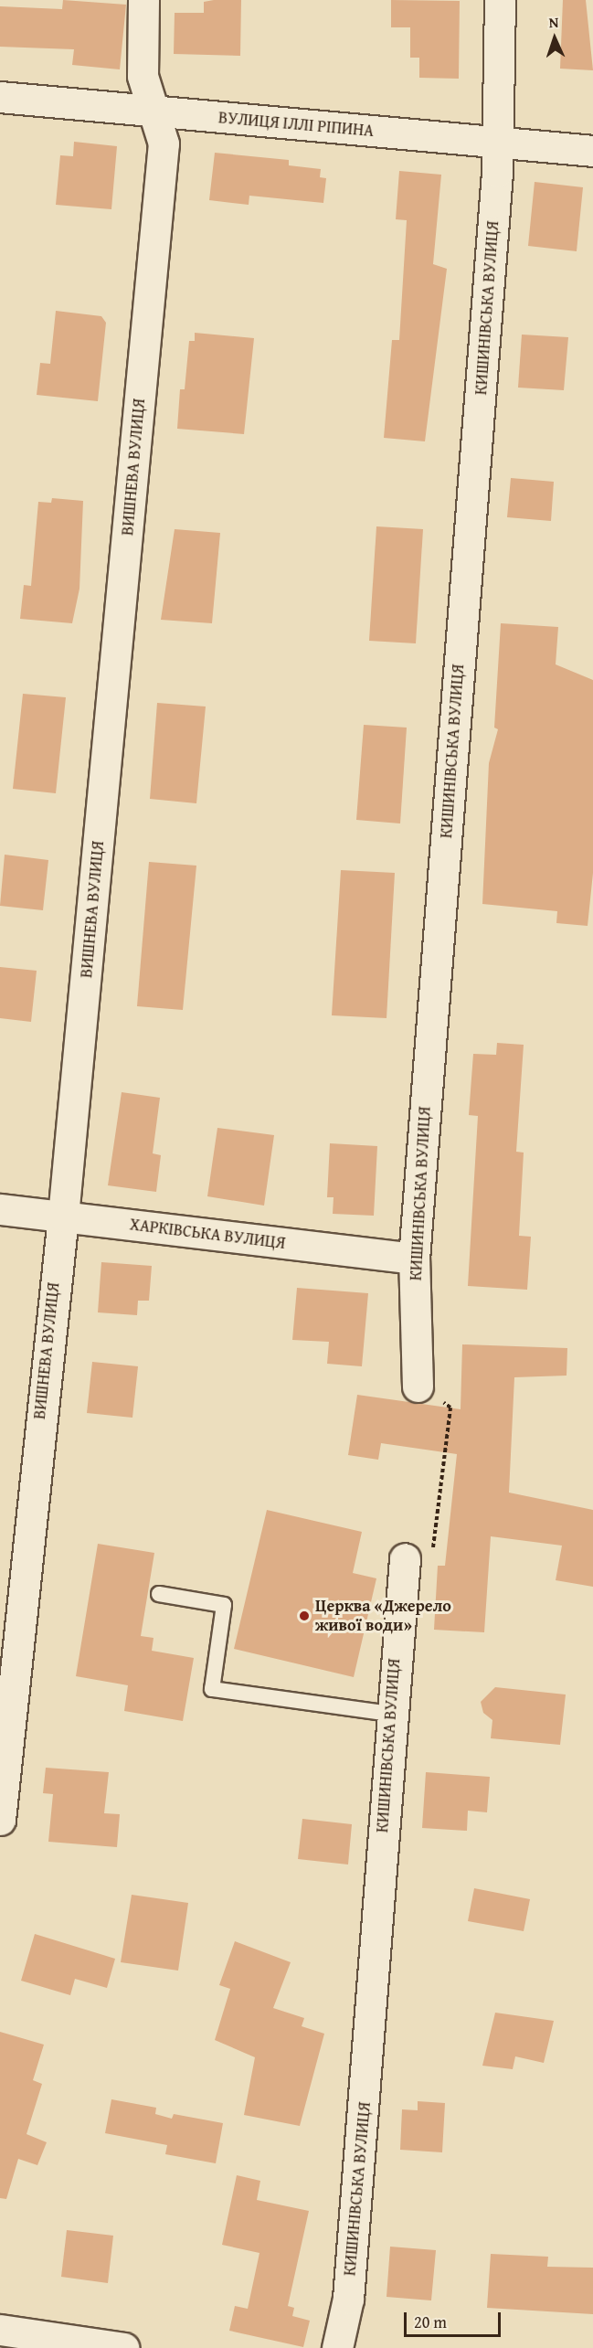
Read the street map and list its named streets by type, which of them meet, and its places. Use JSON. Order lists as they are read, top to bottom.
{
  "streets": {
    "street": [
      "ВУЛИЦЯ ІЛЛІ РІПИНА",
      "КИШИНІВСЬКА ВУЛИЦЯ",
      "ВИШНЕВА ВУЛИЦЯ",
      "ХАРКІВСЬКА ВУЛИЦЯ"
    ]
  },
  "crossings": [
    ["ВУЛИЦЯ ІЛЛІ РІПИНА", "КИШИНІВСЬКА ВУЛИЦЯ"],
    ["ВУЛИЦЯ ІЛЛІ РІПИНА", "ВИШНЕВА ВУЛИЦЯ"],
    ["КИШИНІВСЬКА ВУЛИЦЯ", "ХАРКІВСЬКА ВУЛИЦЯ"],
    ["ВИШНЕВА ВУЛИЦЯ", "ХАРКІВСЬКА ВУЛИЦЯ"]
  ],
  "places": ["Церква «Джерело живої води»"],
  "scale_bar": "20 m",
  "north": "top"
}
